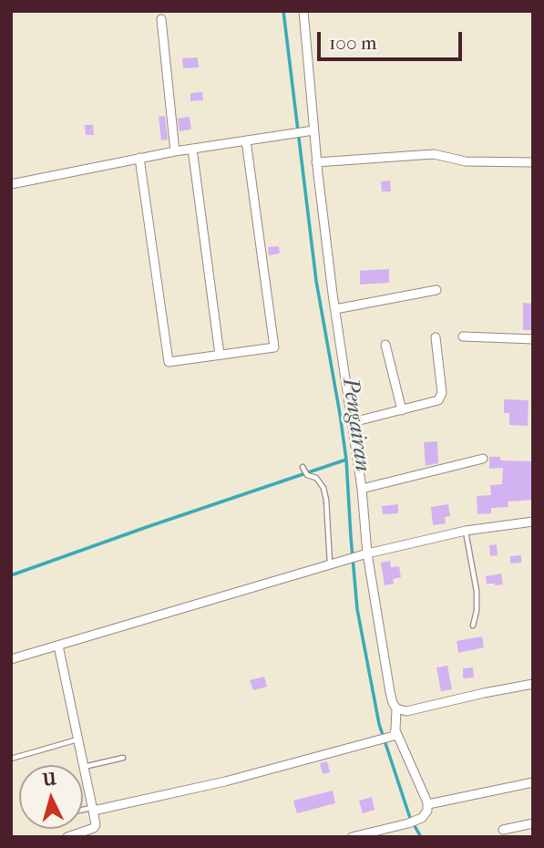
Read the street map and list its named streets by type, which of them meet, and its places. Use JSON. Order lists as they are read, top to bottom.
{
  "water": ["Pengairan"],
  "scale_bar": "100 m",
  "north": "top"
}
